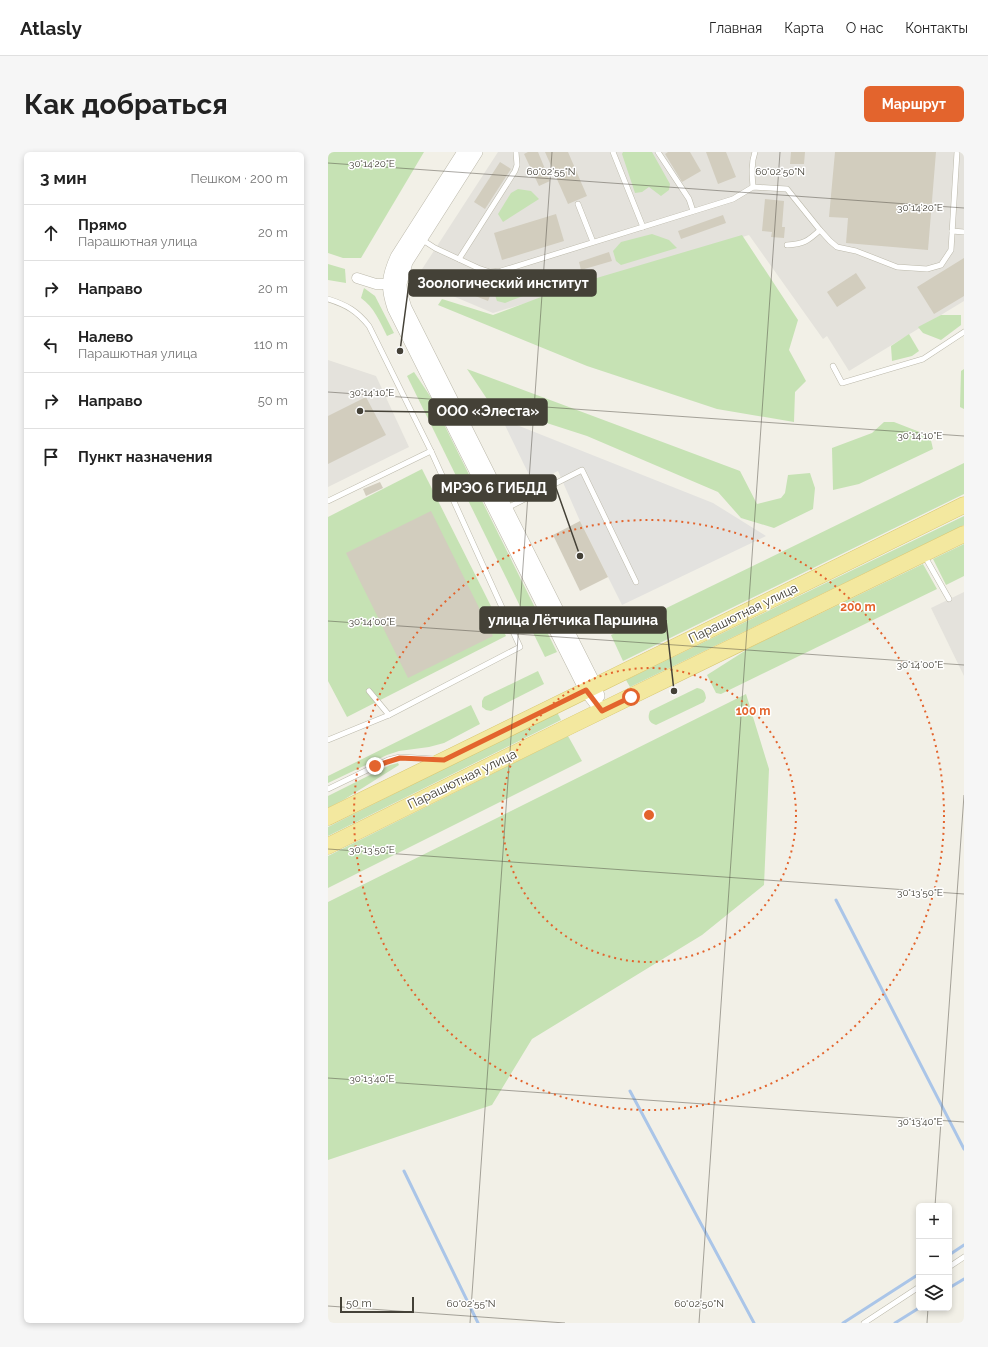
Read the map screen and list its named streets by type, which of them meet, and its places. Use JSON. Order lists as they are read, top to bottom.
{
  "streets": {
    "main road": ["Парашютная улица"]
  },
  "places": [
    "Зоологический институт",
    "ООО «Элеста»",
    "МРЭО 6 ГИБДД",
    "улица Лётчика Паршина"
  ],
  "scale_bar": "50 m",
  "page": {
    "header": "Atlasly",
    "nav": [
      "Главная",
      "Карта",
      "О нас",
      "Контакты"
    ],
    "buttons": "Маршрут",
    "title": "Как добраться",
    "heading": ["3 мин", "Пешком · 200 m"],
    "list": [
      ["Прямо", "Парашютная улица", "20 m"],
      ["Направо", "20 m"],
      ["Налево", "Парашютная улица", "110 m"],
      ["Направо", "50 m"],
      "Пункт назначения"
    ],
    "map_buttons": ["+", "−"],
    "scale": "50 m"
  },
  "coordinates": [
    "30°14'20\"E",
    "60°02'55\"N",
    "60°02'50\"N",
    "30°14'10\"E",
    "30°14'00\"E",
    "30°13'50\"E",
    "30°13'40\"E"
  ],
  "rings": ["200 m", "100 m"]
}
